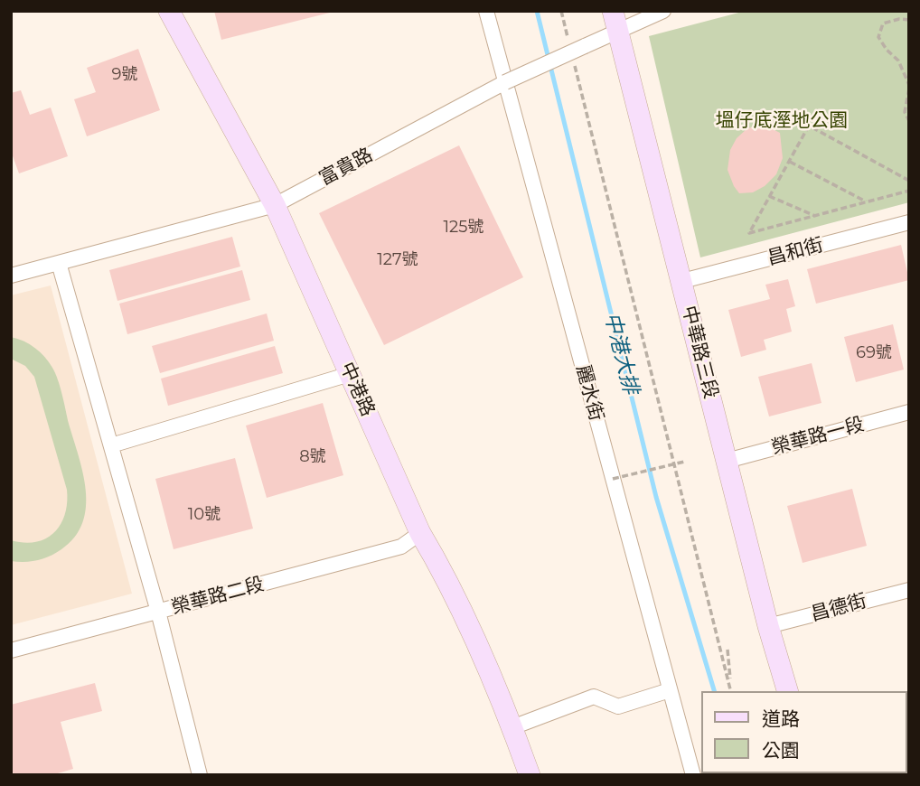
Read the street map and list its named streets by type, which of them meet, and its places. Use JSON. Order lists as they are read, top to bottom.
{
  "streets": {
    "street": [
      "富貴路",
      "昌和街",
      "中華路三段",
      "中港路",
      "麗水街",
      "榮華路一段",
      "榮華路二段",
      "昌德街"
    ]
  },
  "crossings": [
    ["富貴路", "中華路三段"],
    ["富貴路", "中港路"],
    ["富貴路", "麗水街"],
    ["昌和街", "中華路三段"],
    ["中華路三段", "榮華路一段"],
    ["中華路三段", "昌德街"],
    ["中港路", "榮華路二段"]
  ],
  "water": ["中港大排"],
  "parks": ["塭仔底溼地公園"],
  "house_numbers": [
    "9號",
    "125號",
    "127號",
    "69號",
    "8號",
    "10號"
  ],
  "legend": ["道路", "公園"]
}
